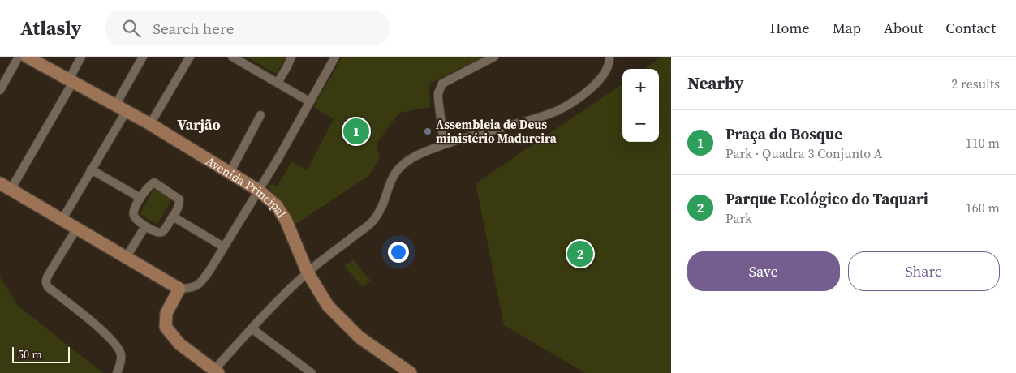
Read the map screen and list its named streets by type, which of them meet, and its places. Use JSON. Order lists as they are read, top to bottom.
{
  "streets": {
    "street": ["Avenida Principal"]
  },
  "districts": ["Varjão"],
  "places": ["Assembleia de Deus ministério Madureira"],
  "scale_bar": "50 m",
  "page": {
    "header": "Atlasly",
    "search": "Search here",
    "nav": [
      "Home",
      "Map",
      "About",
      "Contact"
    ],
    "heading": ["Nearby", "2 results"],
    "map_buttons": ["+", "−"],
    "list": [
      {
        "mark": "1",
        "name": "Praça do Bosque",
        "note": "Park · Quadra 3 Conjunto A",
        "value": "110 m"
      },
      {
        "mark": "2",
        "name": "Parque Ecológico do Taquari",
        "note": "Park",
        "value": "160 m"
      }
    ],
    "pins": ["1", "2"],
    "buttons": ["Save", "Share"],
    "scale": "50 m"
  }
}
